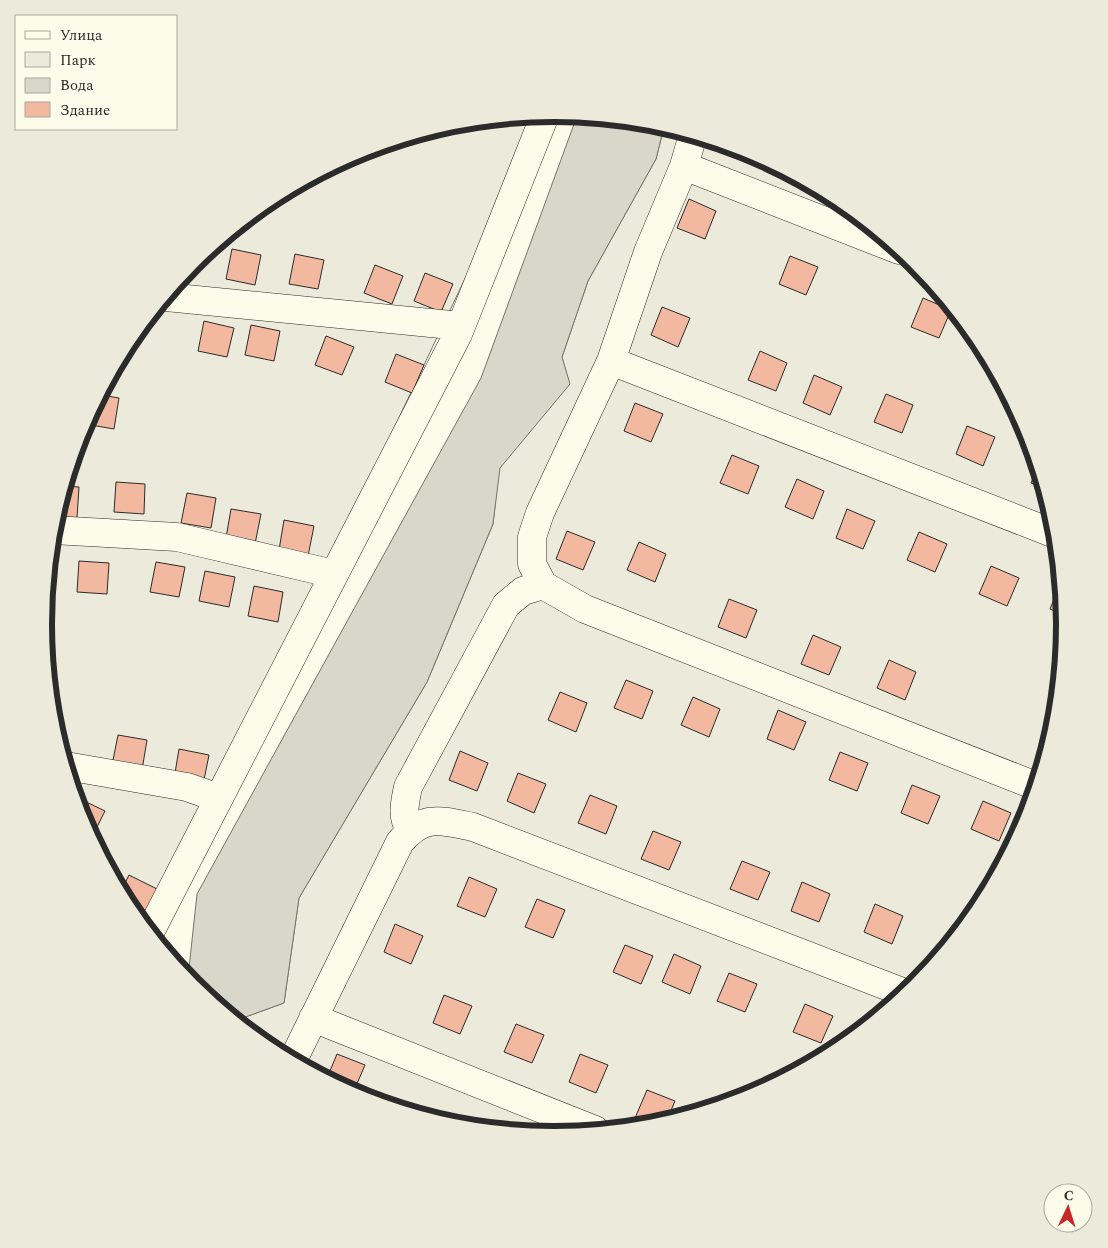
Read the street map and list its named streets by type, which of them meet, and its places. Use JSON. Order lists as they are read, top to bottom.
{
  "legend": [
    "Улица",
    "Парк",
    "Вода",
    "Здание"
  ],
  "north": "top"
}
